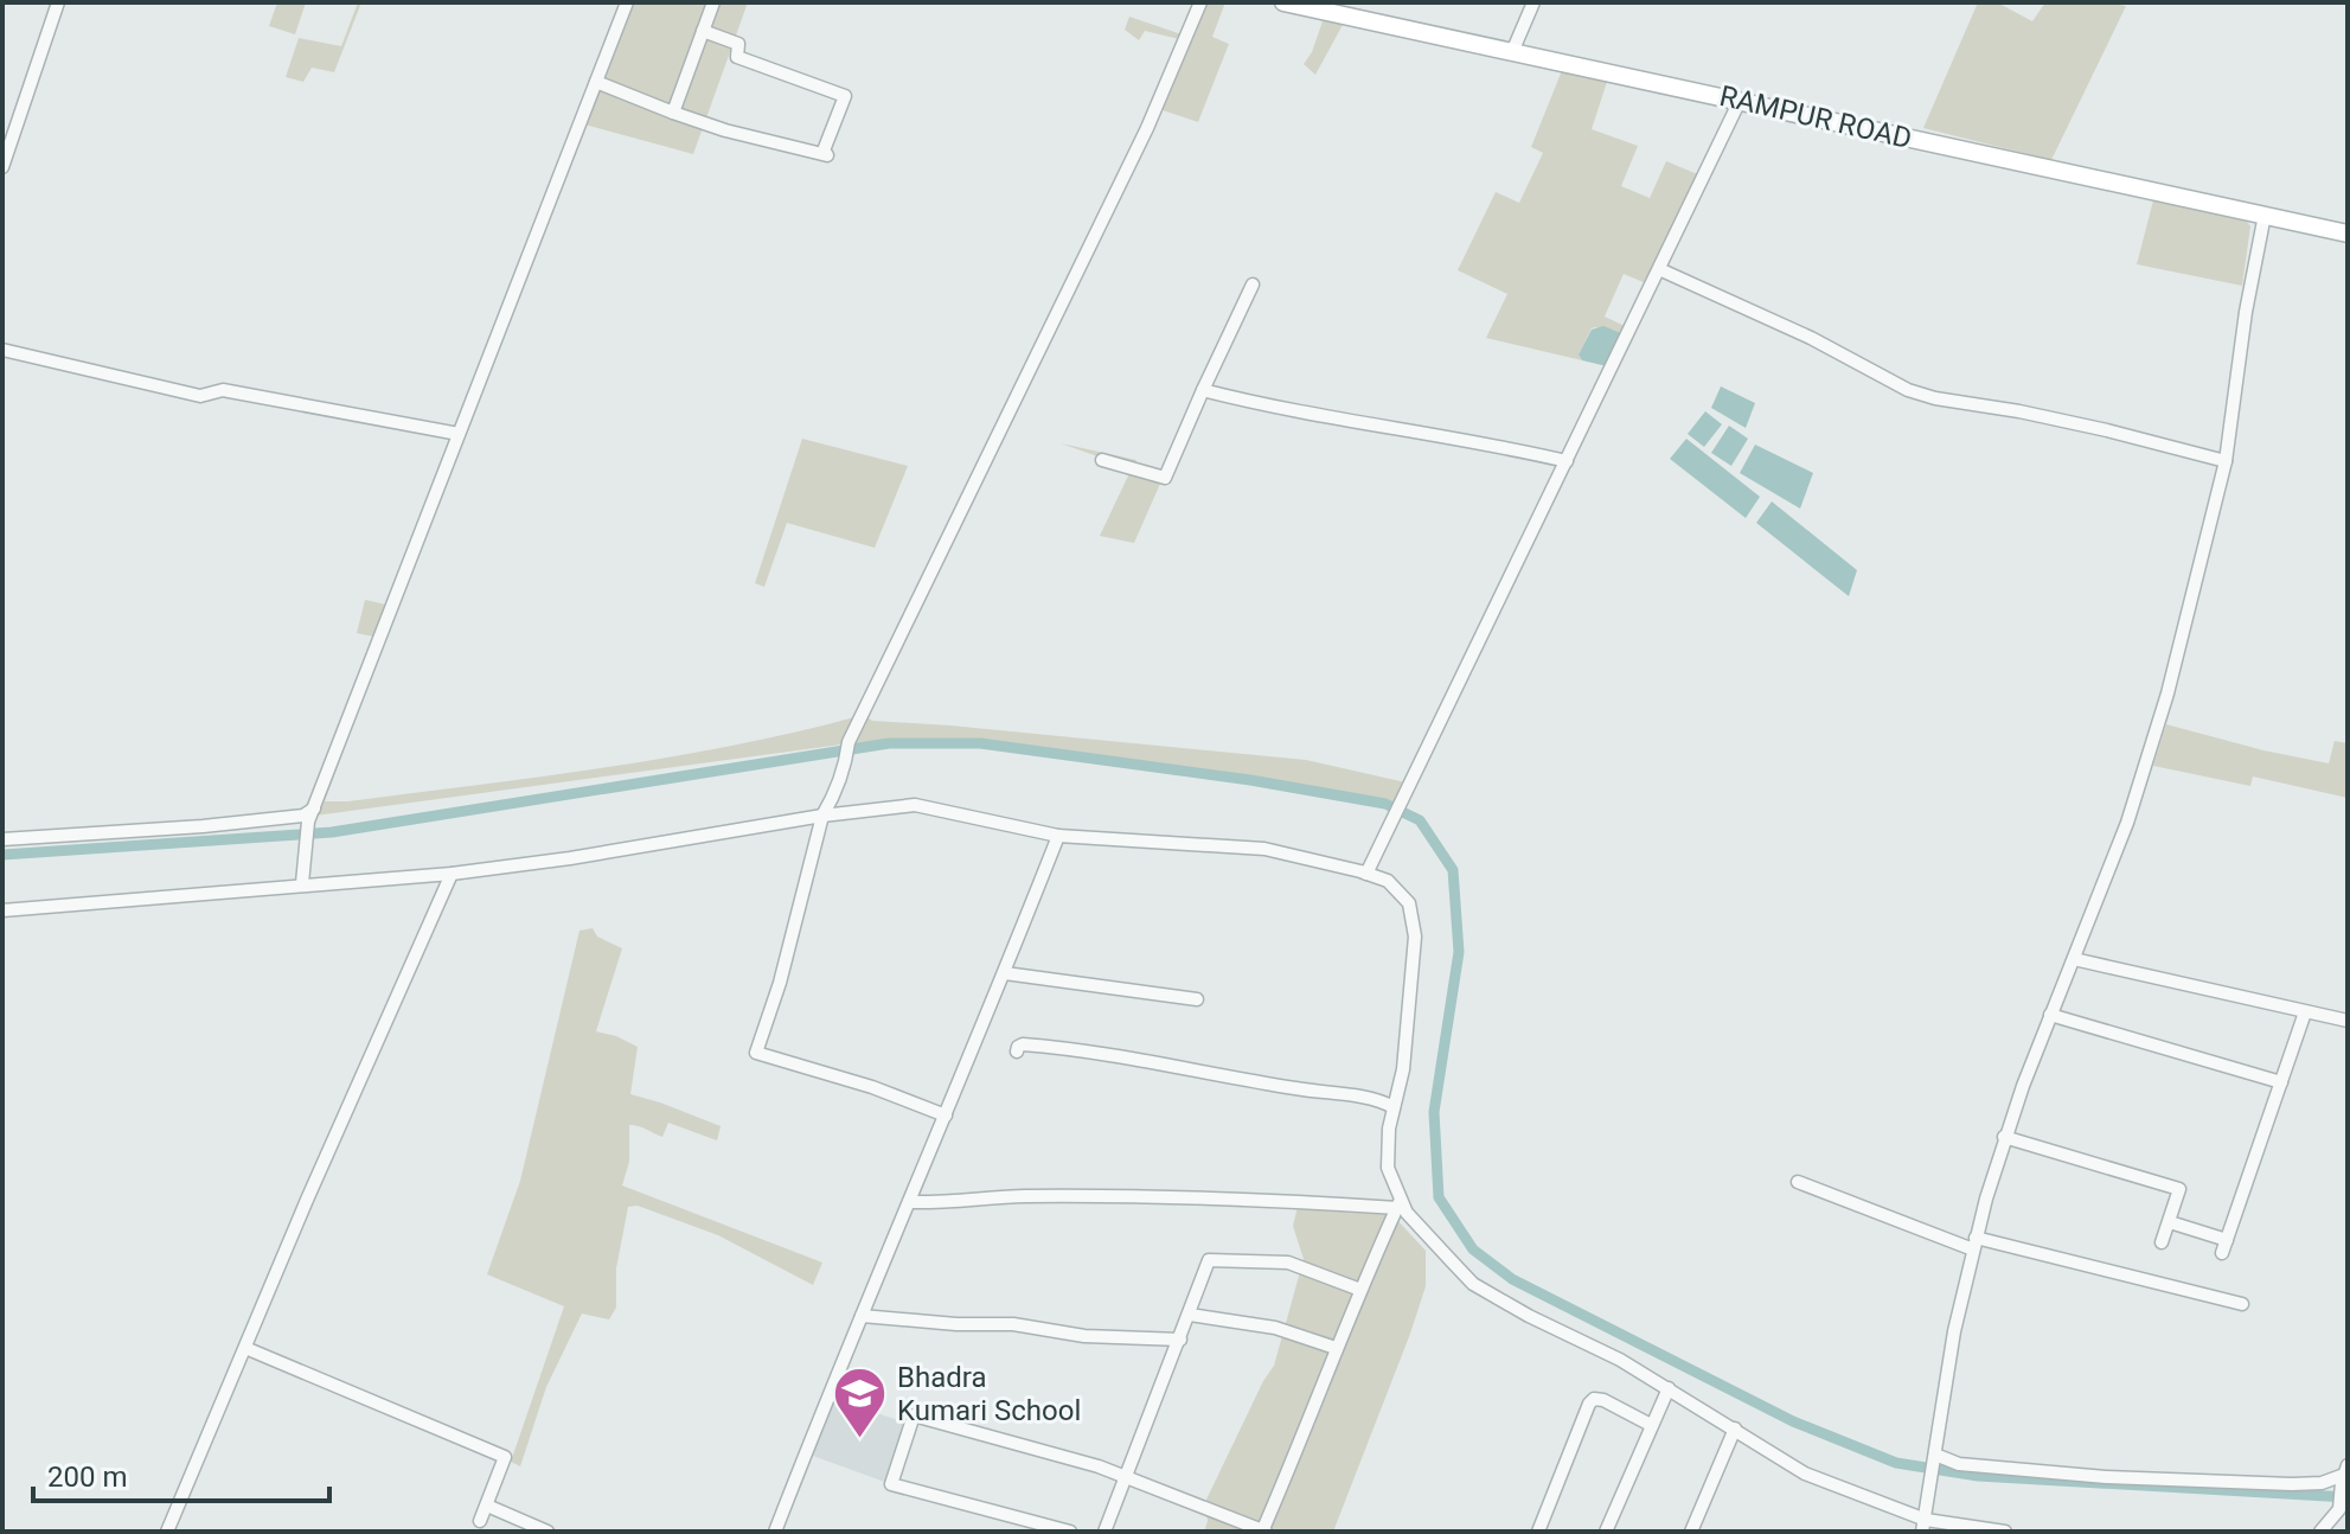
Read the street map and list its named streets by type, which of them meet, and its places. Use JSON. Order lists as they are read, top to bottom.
{
  "streets": {
    "main road": ["RAMPUR ROAD"]
  },
  "places": {
    "school or university": ["Bhadra Kumari School"]
  },
  "scale_bar": "200 m"
}
